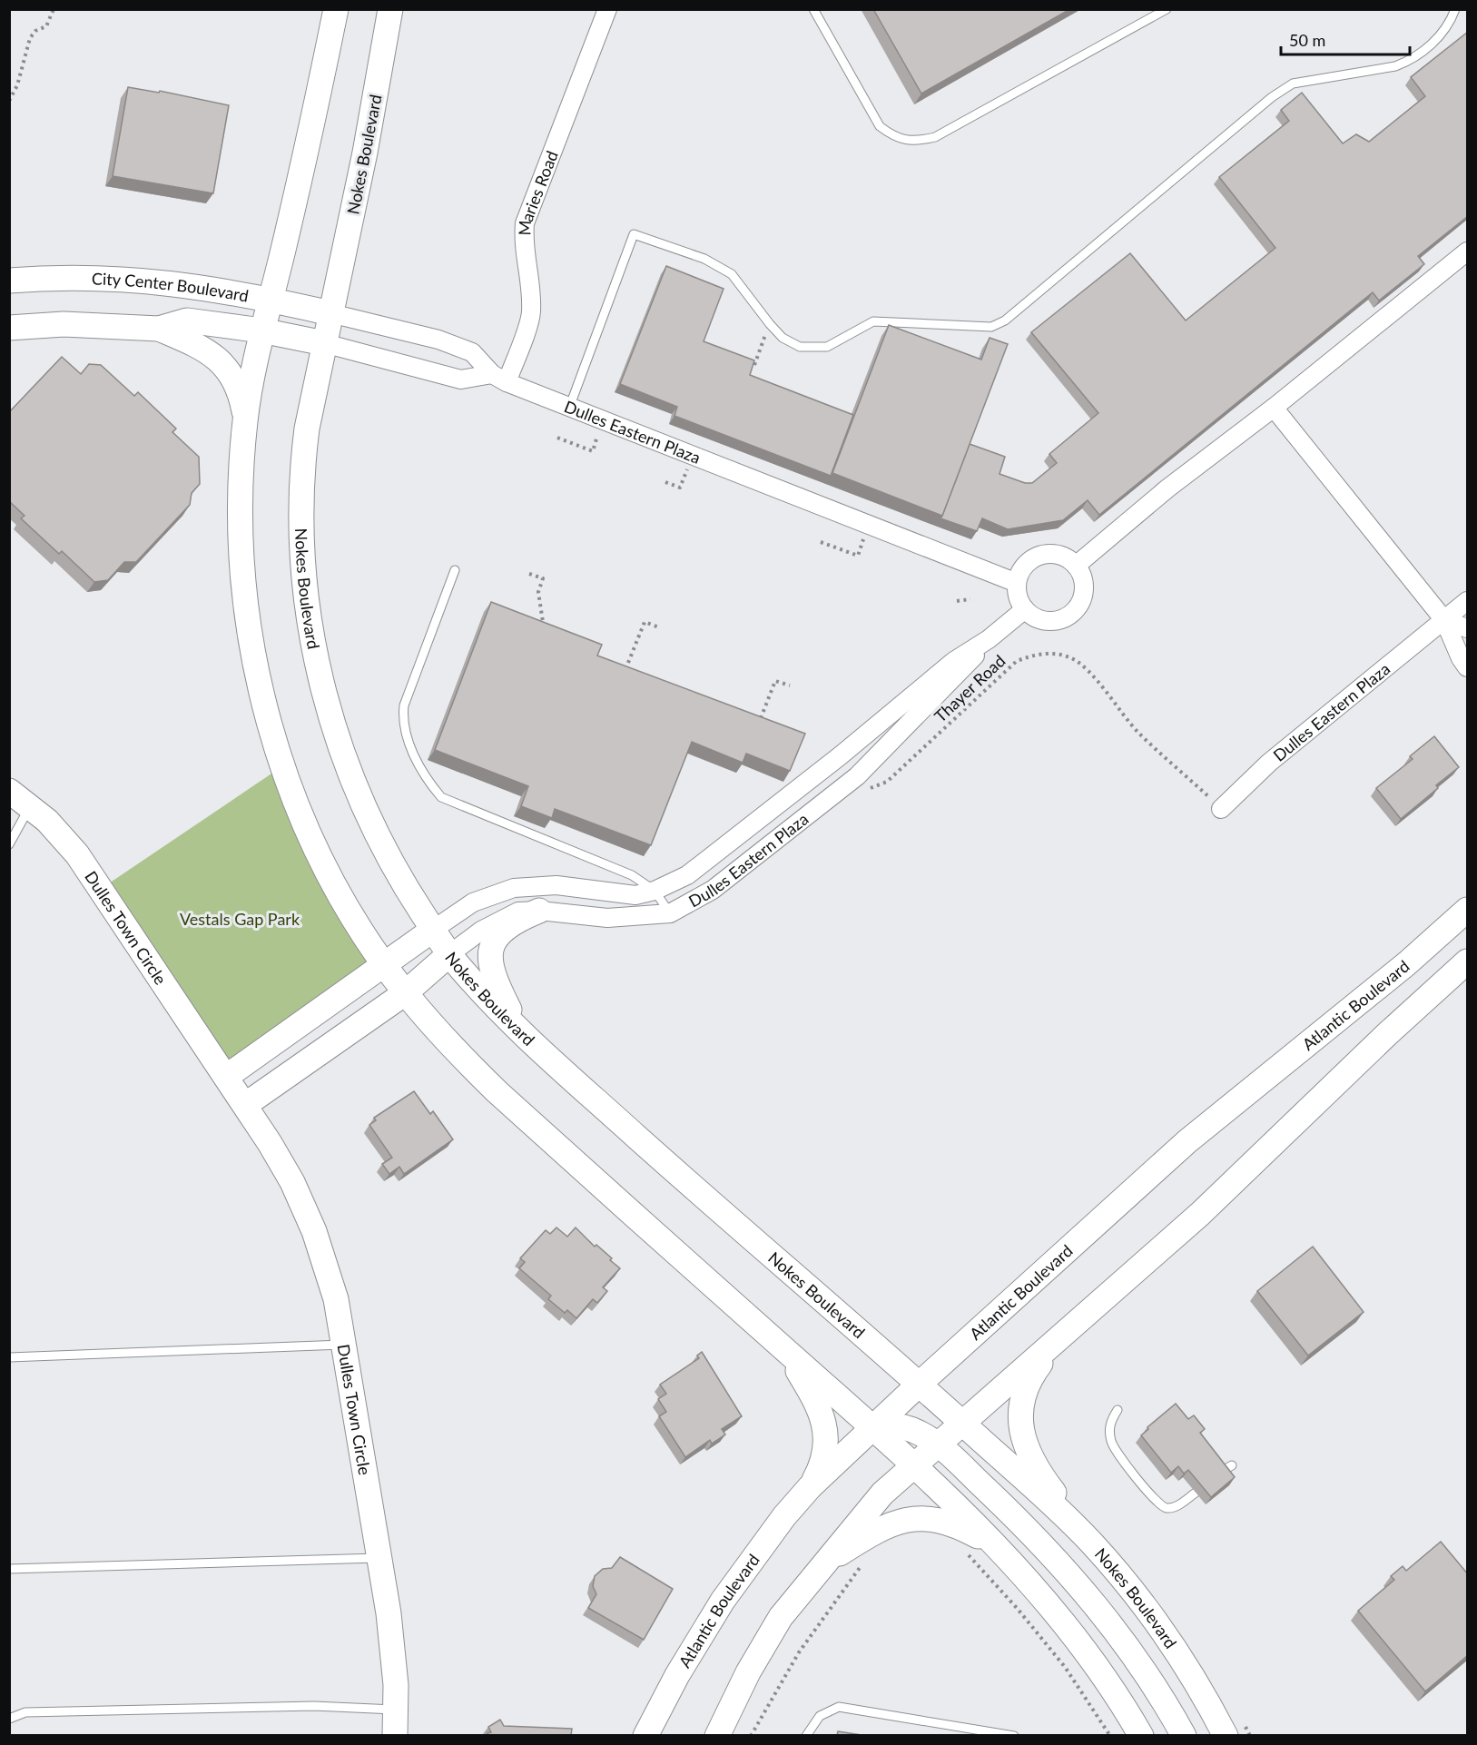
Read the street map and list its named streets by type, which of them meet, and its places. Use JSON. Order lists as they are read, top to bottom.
{
  "streets": {
    "main road": [
      "Nokes Boulevard",
      "City Center Boulevard",
      "Dulles Town Circle",
      "Atlantic Boulevard"
    ],
    "street": ["Maries Road", "Dulles Eastern Plaza"],
    "path": ["Thayer Road"]
  },
  "crossings": [
    ["Nokes Boulevard", "City Center Boulevard"],
    ["Nokes Boulevard", "Dulles Eastern Plaza"],
    ["Nokes Boulevard", "Atlantic Boulevard"],
    ["Maries Road", "Dulles Eastern Plaza"],
    ["City Center Boulevard", "Dulles Eastern Plaza"],
    ["Dulles Eastern Plaza", "Thayer Road"]
  ],
  "parks": ["Vestals Gap Park"],
  "scale_bar": "50 m"
}
